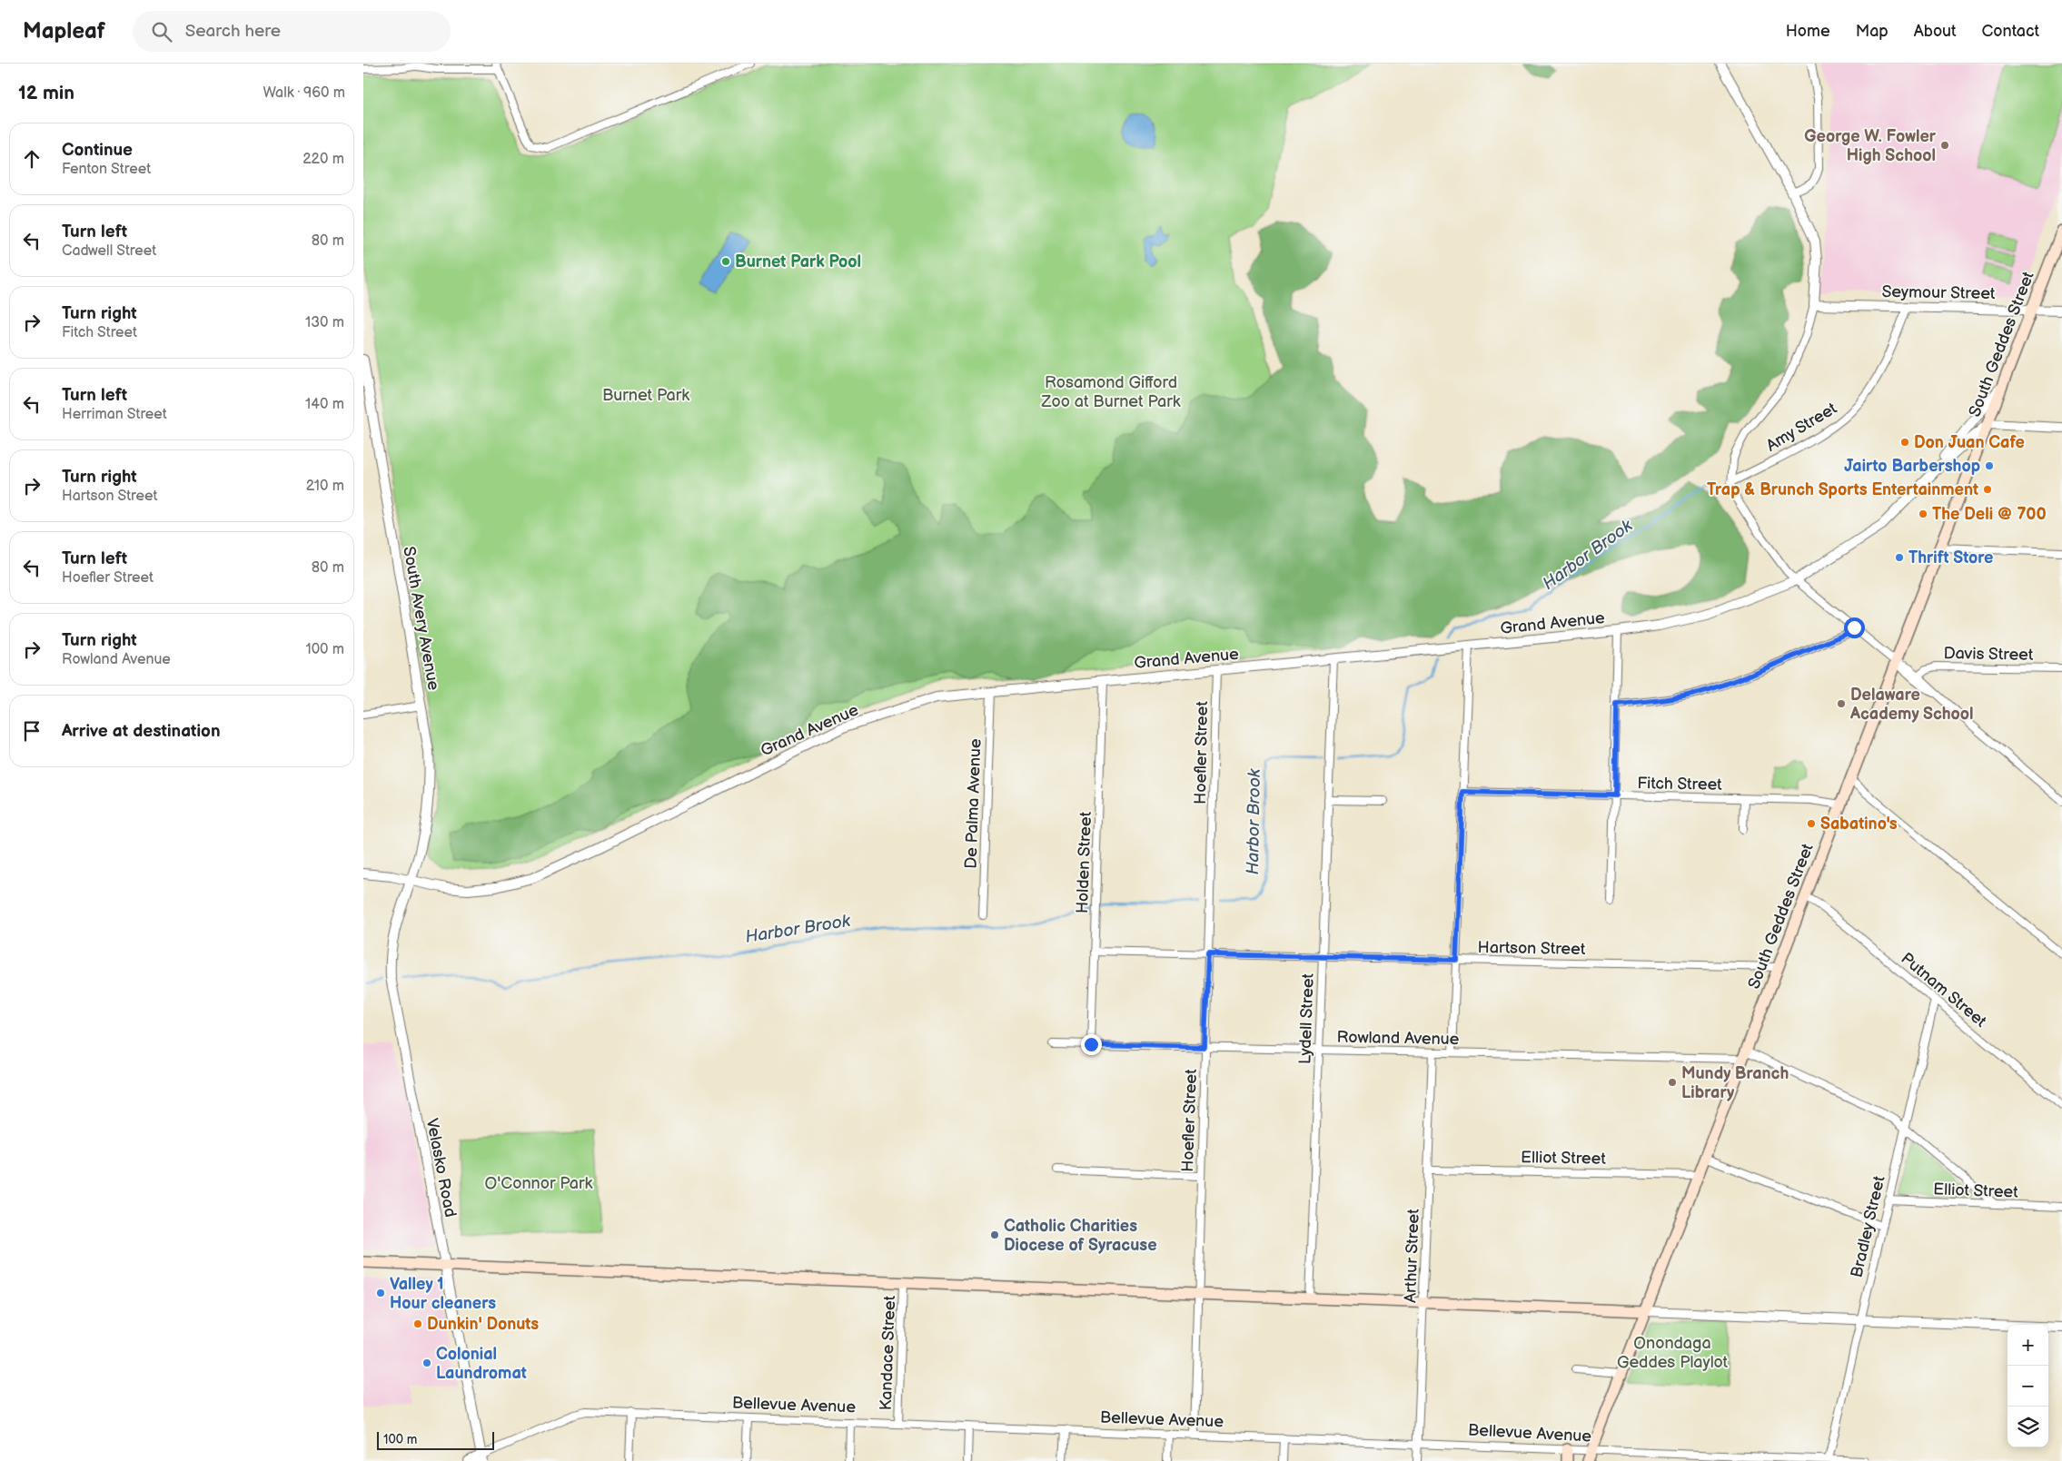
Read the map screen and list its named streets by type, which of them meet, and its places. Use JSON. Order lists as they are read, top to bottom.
{
  "streets": {
    "main road": ["South Geddes Street"],
    "street": [
      "Seymour Street",
      "Amy Street",
      "South Avery Avenue",
      "Grand Avenue",
      "Davis Street",
      "Hoefler Street",
      "Fitch Street",
      "De Palma Avenue",
      "Holden Street",
      "Hartson Street",
      "Putnam Street",
      "Lydell Street",
      "Rowland Avenue",
      "Elliot Street",
      "Velasko Road",
      "Bradley Street",
      "Arthur Street",
      "Kandace Street",
      "Bellevue Avenue"
    ]
  },
  "crossings": [
    ["Seymour Street", "South Geddes Street"],
    ["Seymour Street", "Amy Street"],
    ["South Geddes Street", "Grand Avenue"],
    ["South Geddes Street", "Fitch Street"],
    ["South Geddes Street", "Hartson Street"],
    ["South Geddes Street", "Putnam Street"],
    ["South Geddes Street", "Rowland Avenue"],
    ["South Geddes Street", "Elliot Street"],
    ["South Geddes Street", "Bellevue Avenue"],
    ["South Avery Avenue", "Grand Avenue"],
    ["South Avery Avenue", "Velasko Road"],
    ["Grand Avenue", "Hoefler Street"],
    ["Grand Avenue", "De Palma Avenue"],
    ["Grand Avenue", "Holden Street"],
    ["Grand Avenue", "Lydell Street"],
    ["Grand Avenue", "Velasko Road"],
    ["Hoefler Street", "Hartson Street"],
    ["Hoefler Street", "Rowland Avenue"],
    ["Hoefler Street", "Bellevue Avenue"],
    ["Holden Street", "Hartson Street"],
    ["Holden Street", "Rowland Avenue"],
    ["Hartson Street", "Lydell Street"],
    ["Putnam Street", "Bradley Street"],
    ["Lydell Street", "Rowland Avenue"],
    ["Rowland Avenue", "Elliot Street"],
    ["Rowland Avenue", "Bradley Street"],
    ["Rowland Avenue", "Arthur Street"],
    ["Elliot Street", "Bradley Street"],
    ["Elliot Street", "Arthur Street"],
    ["Velasko Road", "Bellevue Avenue"],
    ["Bradley Street", "Bellevue Avenue"],
    ["Arthur Street", "Bellevue Avenue"],
    ["Kandace Street", "Bellevue Avenue"]
  ],
  "water": ["Harbor Brook"],
  "parks": [
    "Rosamond Gifford Zoo at Burnet Park",
    "Burnet Park",
    "O'Connor Park",
    "Onondaga Geddes Playlot"
  ],
  "places": [
    "George W. Fowler High School",
    "Burnet Park Pool",
    "Don Juan Cafe",
    "Jairto Barbershop",
    "Trap & Brunch Sports Entertainment",
    "The Deli @ 700",
    "Thrift Store",
    "Delaware Academy School",
    "Sabatino's",
    "Mundy Branch Library",
    "Catholic Charities Diocese of Syracuse",
    "Valley 1 Hour cleaners",
    "Dunkin' Donuts",
    "Colonial Laundromat"
  ],
  "scale_bar": "100 m",
  "page": {
    "header": "Mapleaf",
    "search": "Search here",
    "nav": [
      "Home",
      "Map",
      "About",
      "Contact"
    ],
    "heading": ["12 min", "Walk · 960 m"],
    "list": [
      ["Continue", "Fenton Street", "220 m"],
      ["Turn left", "Cadwell Street", "80 m"],
      ["Turn right", "Fitch Street", "130 m"],
      ["Turn left", "Herriman Street", "140 m"],
      ["Turn right", "Hartson Street", "210 m"],
      ["Turn left", "Hoefler Street", "80 m"],
      ["Turn right", "Rowland Avenue", "100 m"],
      "Arrive at destination"
    ],
    "map_buttons": ["+", "−"],
    "scale": "100 m"
  }
}
